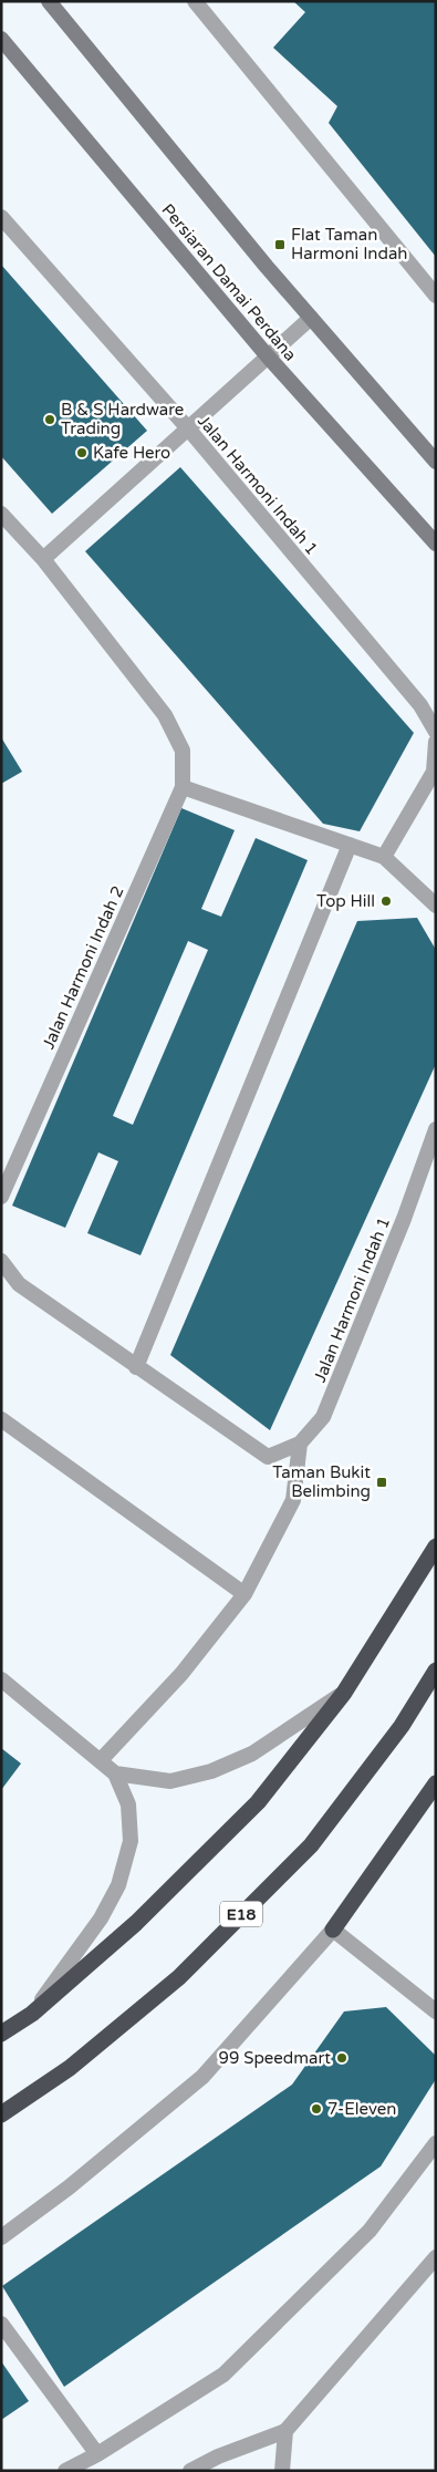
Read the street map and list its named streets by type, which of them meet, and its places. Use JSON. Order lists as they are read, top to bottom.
{
  "streets": {
    "highway": ["E18"],
    "main road": ["Persiaran Damai Perdana"],
    "street": ["Jalan Harmoni Indah 1", "Jalan Harmoni Indah 2"]
  },
  "places": {
    "transit": ["Flat Taman Harmoni Indah", "Taman Bukit Belimbing"],
    "other": [
      "B & S Hardware Trading",
      "Kafe Hero",
      "Top Hill",
      "99 Speedmart",
      "7-Eleven"
    ]
  }
}
